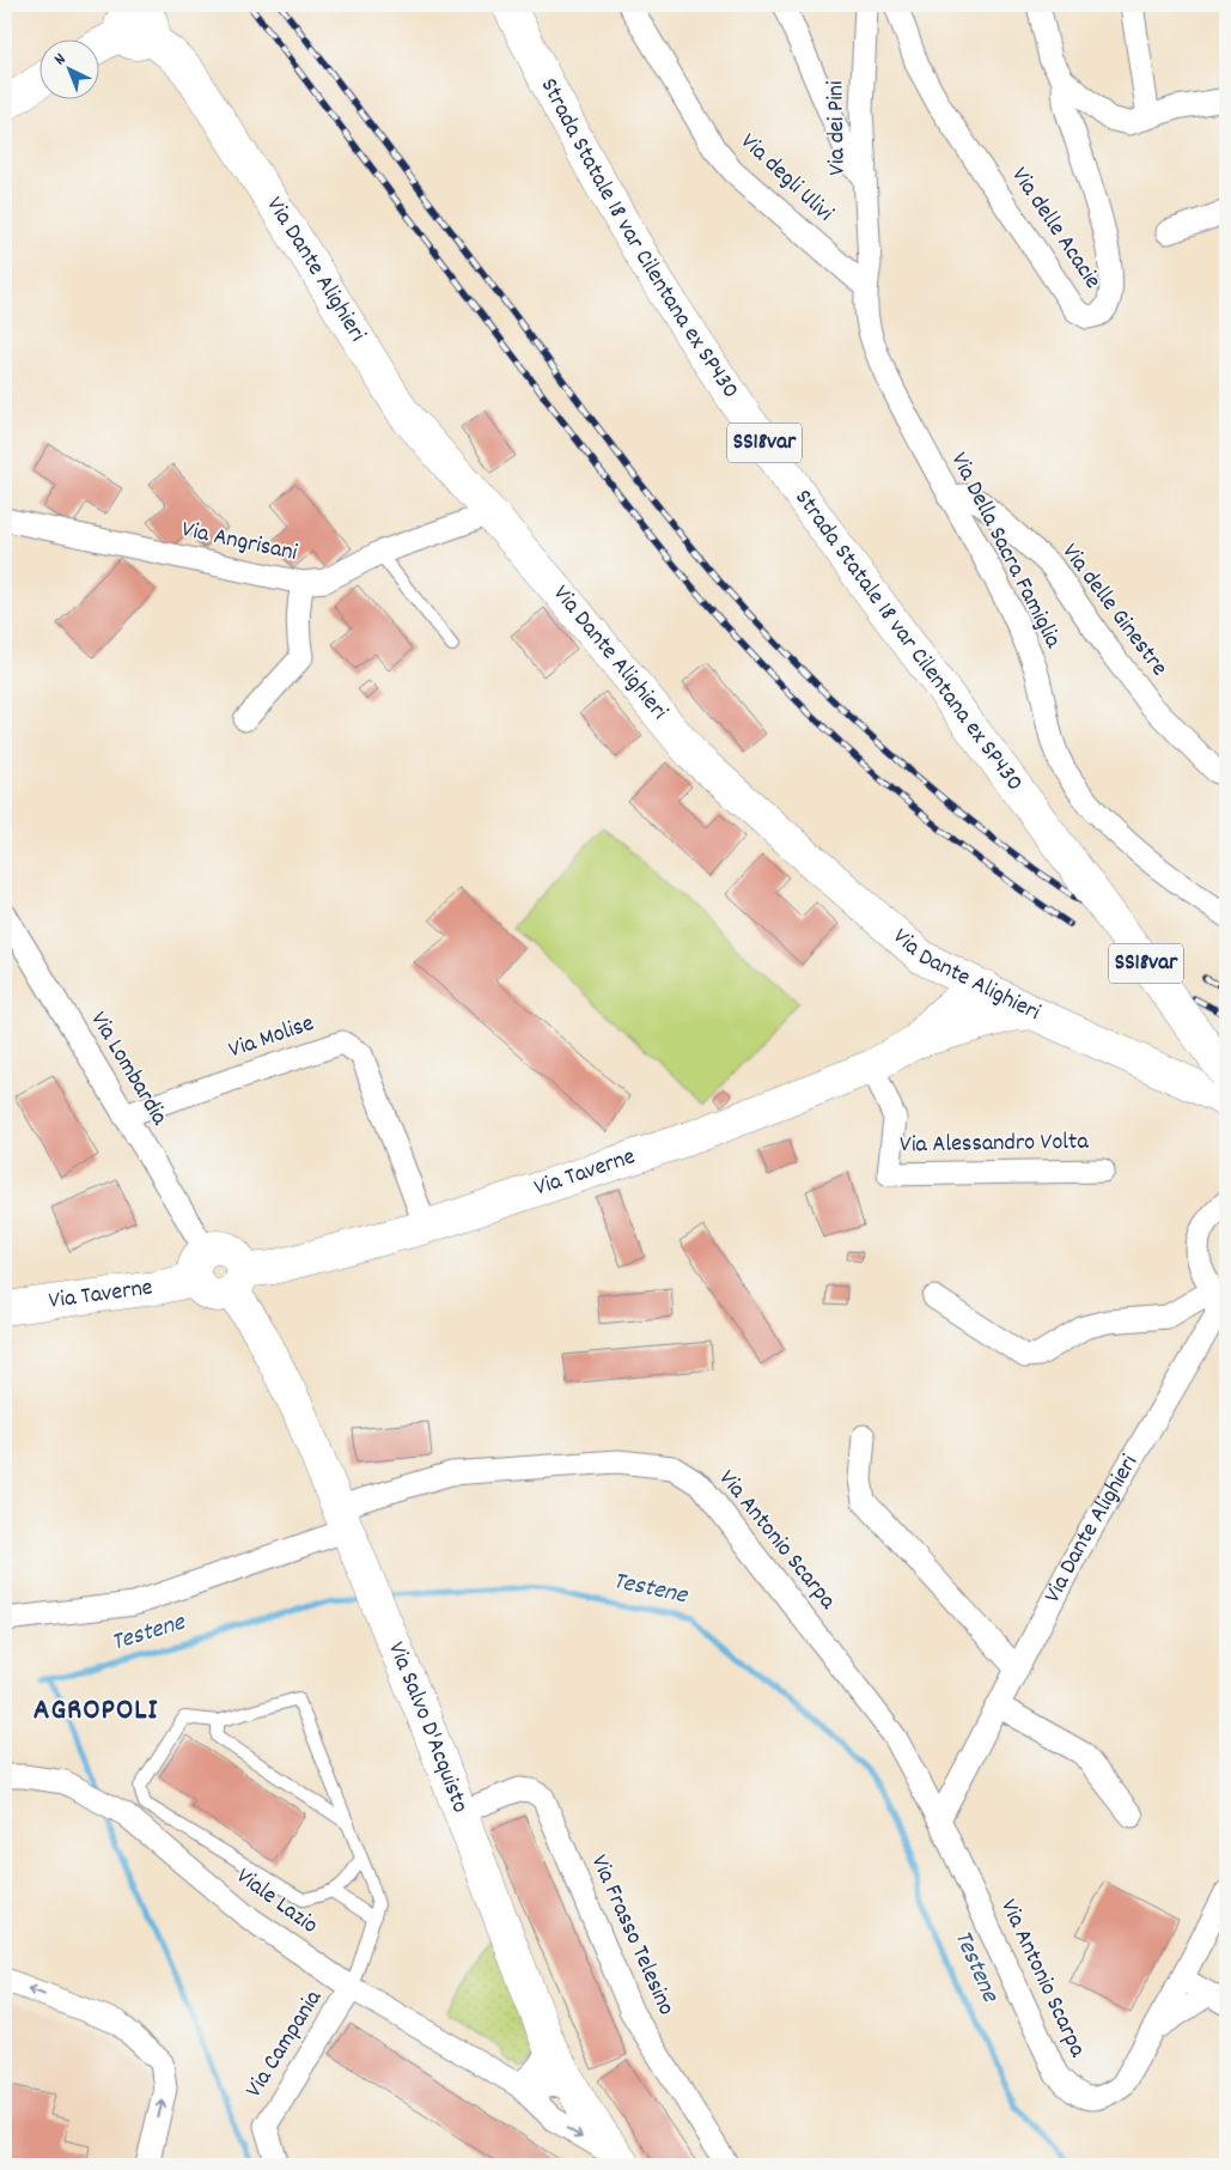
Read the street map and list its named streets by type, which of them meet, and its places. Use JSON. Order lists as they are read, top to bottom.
{
  "streets": {
    "main road": [
      "Strada Statale 18 var Cilentana ex SP430",
      "Via Dante Alighieri",
      "SS18var",
      "Via Taverne",
      "Via Salvo D'Acquisto"
    ],
    "street": [
      "Via dei Pini",
      "Via degli Ulivi",
      "Via delle Acacie",
      "Via Angrisani",
      "Via Della Sacra Famiglia",
      "Via delle Ginestre",
      "Via Molise",
      "Via Lombardia",
      "Via Alessandro Volta",
      "Via Antonio Scarpa",
      "Viale Lazio",
      "Via Frasso Telesino",
      "Via Campania"
    ]
  },
  "crossings": [
    ["Via dei Pini", "Via degli Ulivi"],
    ["Via dei Pini", "Via Della Sacra Famiglia"],
    ["Via degli Ulivi", "Via Della Sacra Famiglia"],
    ["Via Dante Alighieri", "Via Angrisani"],
    ["Via Dante Alighieri", "Via Taverne"],
    ["Via Della Sacra Famiglia", "Via delle Ginestre"],
    ["Via Molise", "Via Lombardia"],
    ["Via Molise", "Via Taverne"],
    ["Via Lombardia", "Via Taverne"],
    ["Via Alessandro Volta", "Via Taverne"],
    ["Via Taverne", "Via Salvo D'Acquisto"],
    ["Via Antonio Scarpa", "Via Salvo D'Acquisto"],
    ["Via Salvo D'Acquisto", "Viale Lazio"],
    ["Via Salvo D'Acquisto", "Via Frasso Telesino"],
    ["Viale Lazio", "Via Campania"]
  ],
  "districts": ["AGROPOLI"],
  "water": ["Testene"],
  "north": "top left"
}
